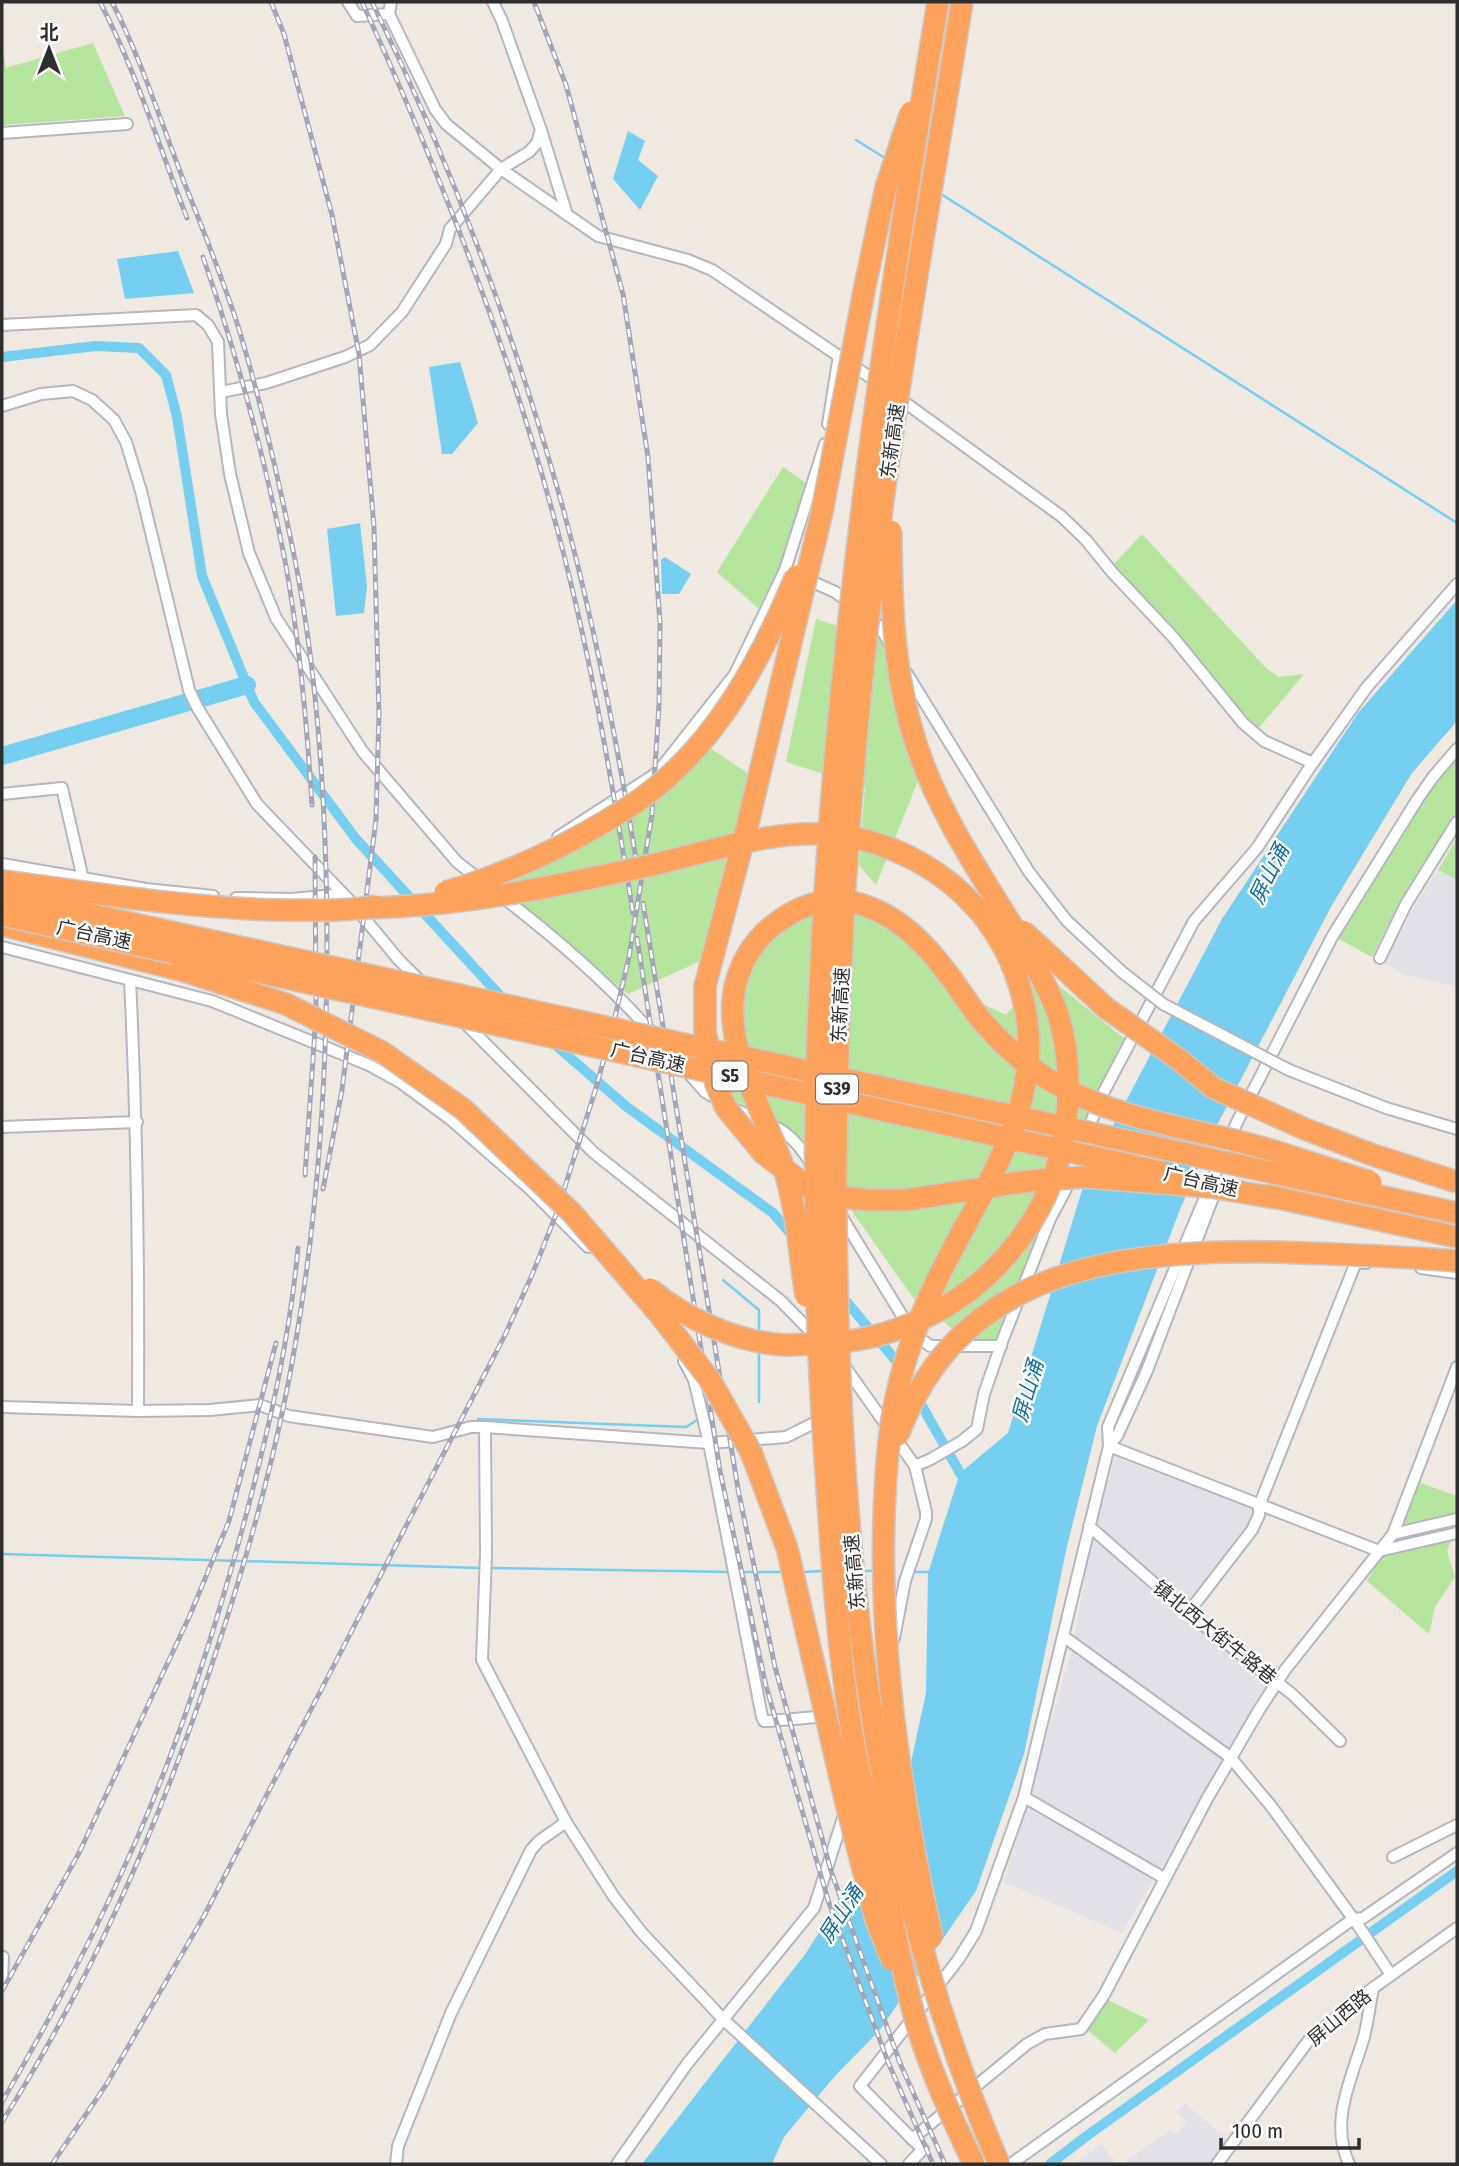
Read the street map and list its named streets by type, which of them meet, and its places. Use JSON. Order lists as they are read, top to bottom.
{
  "streets": {
    "highway": [
      "东新高速",
      "广台高速",
      "S5",
      "S39"
    ],
    "street": ["镇北西大街牛路巷", "屏山西路"]
  },
  "water": ["屏山涌"],
  "scale_bar": "100 m",
  "north": "top"
}
